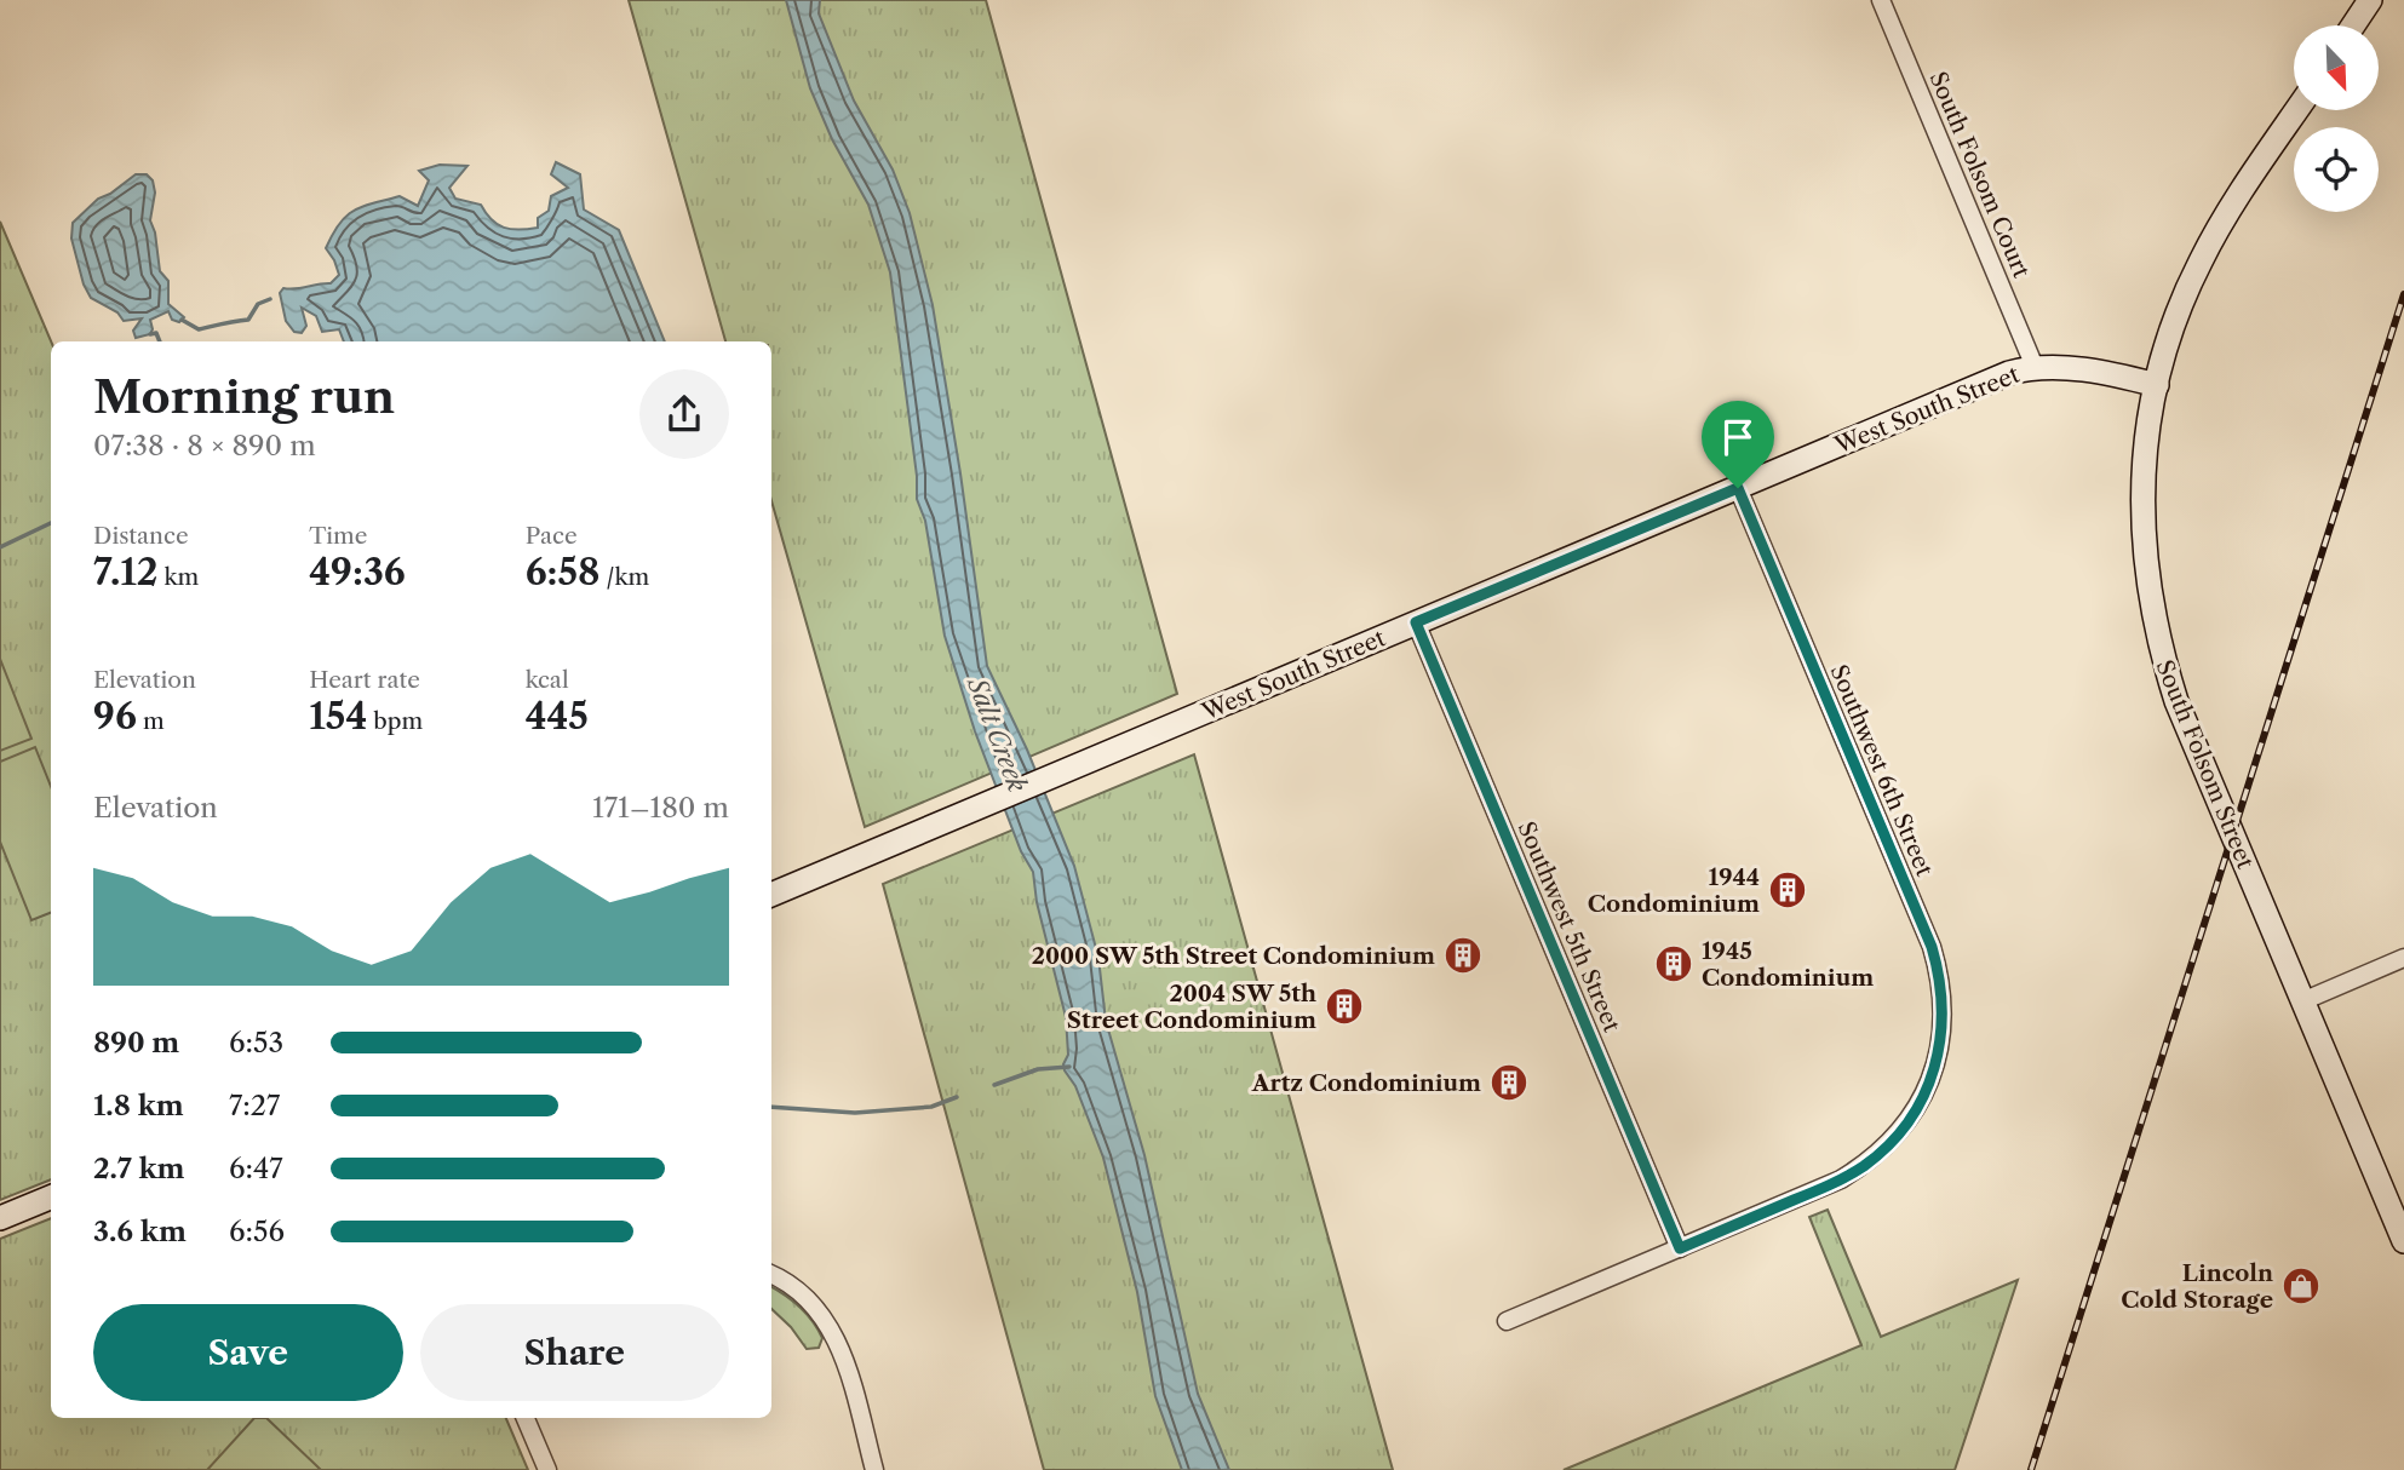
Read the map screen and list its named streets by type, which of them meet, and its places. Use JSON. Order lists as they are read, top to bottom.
{
  "streets": {
    "street": [
      "South Folsom Court",
      "West South Street",
      "South Folsom Street",
      "Southwest 6th Street",
      "Southwest 5th Street"
    ]
  },
  "crossings": [
    ["South Folsom Court", "West South Street"],
    ["West South Street", "South Folsom Street"],
    ["West South Street", "Southwest 6th Street"],
    ["West South Street", "Southwest 5th Street"],
    ["Southwest 6th Street", "Southwest 5th Street"]
  ],
  "water": ["Salt Creek"],
  "places": {
    "building": [
      "1944 Condominium",
      "2000 SW 5th Street Condominium",
      "1945 Condominium",
      "2004 SW 5th Street Condominium",
      "Artz Condominium"
    ],
    "shop": ["Lincoln Cold Storage"]
  },
  "north": "bottom right",
  "page": {
    "heading": ["Morning run", "07:38 · 8 × 890 m"],
    "stats": [
      ["Distance", "7.12 km"],
      ["Time", "49:36"],
      ["Pace", "6:58 /km"],
      ["Elevation", "96 m"],
      ["Heart rate", "154 bpm"],
      ["kcal", "445"]
    ],
    "chart": ["Elevation", "171–180 m"],
    "list": [
      {
        "name": "890 m",
        "note": "6:53"
      },
      {
        "name": "1.8 km",
        "note": "7:27"
      },
      {
        "name": "2.7 km",
        "note": "6:47"
      },
      {
        "name": "3.6 km",
        "note": "6:56"
      }
    ],
    "buttons": ["Save", "Share"]
  }
}
